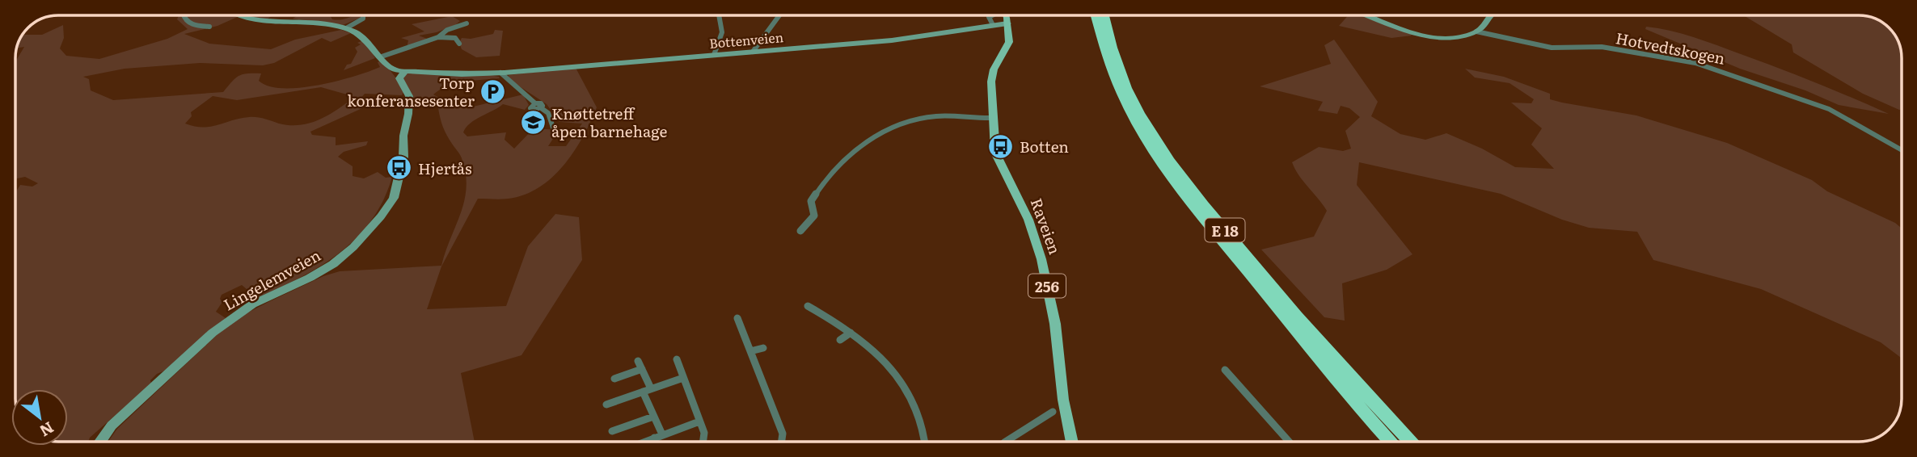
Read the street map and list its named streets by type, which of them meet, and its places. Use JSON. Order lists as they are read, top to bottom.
{
  "streets": {
    "highway": ["E 18"],
    "main road": [
      "Bottenveien",
      "Raveien",
      "Lingelemveien",
      "256"
    ],
    "street": ["Hotvedtskogen"]
  },
  "crossings": [
    ["Bottenveien", "Raveien"],
    ["Bottenveien", "Lingelemveien"]
  ],
  "places": {
    "parking": ["Torp konferansesenter"],
    "school or university": ["Knøttetreff åpen barnehage"],
    "bus stop": ["Botten", "Hjertås"]
  },
  "north": "bottom right"
}
